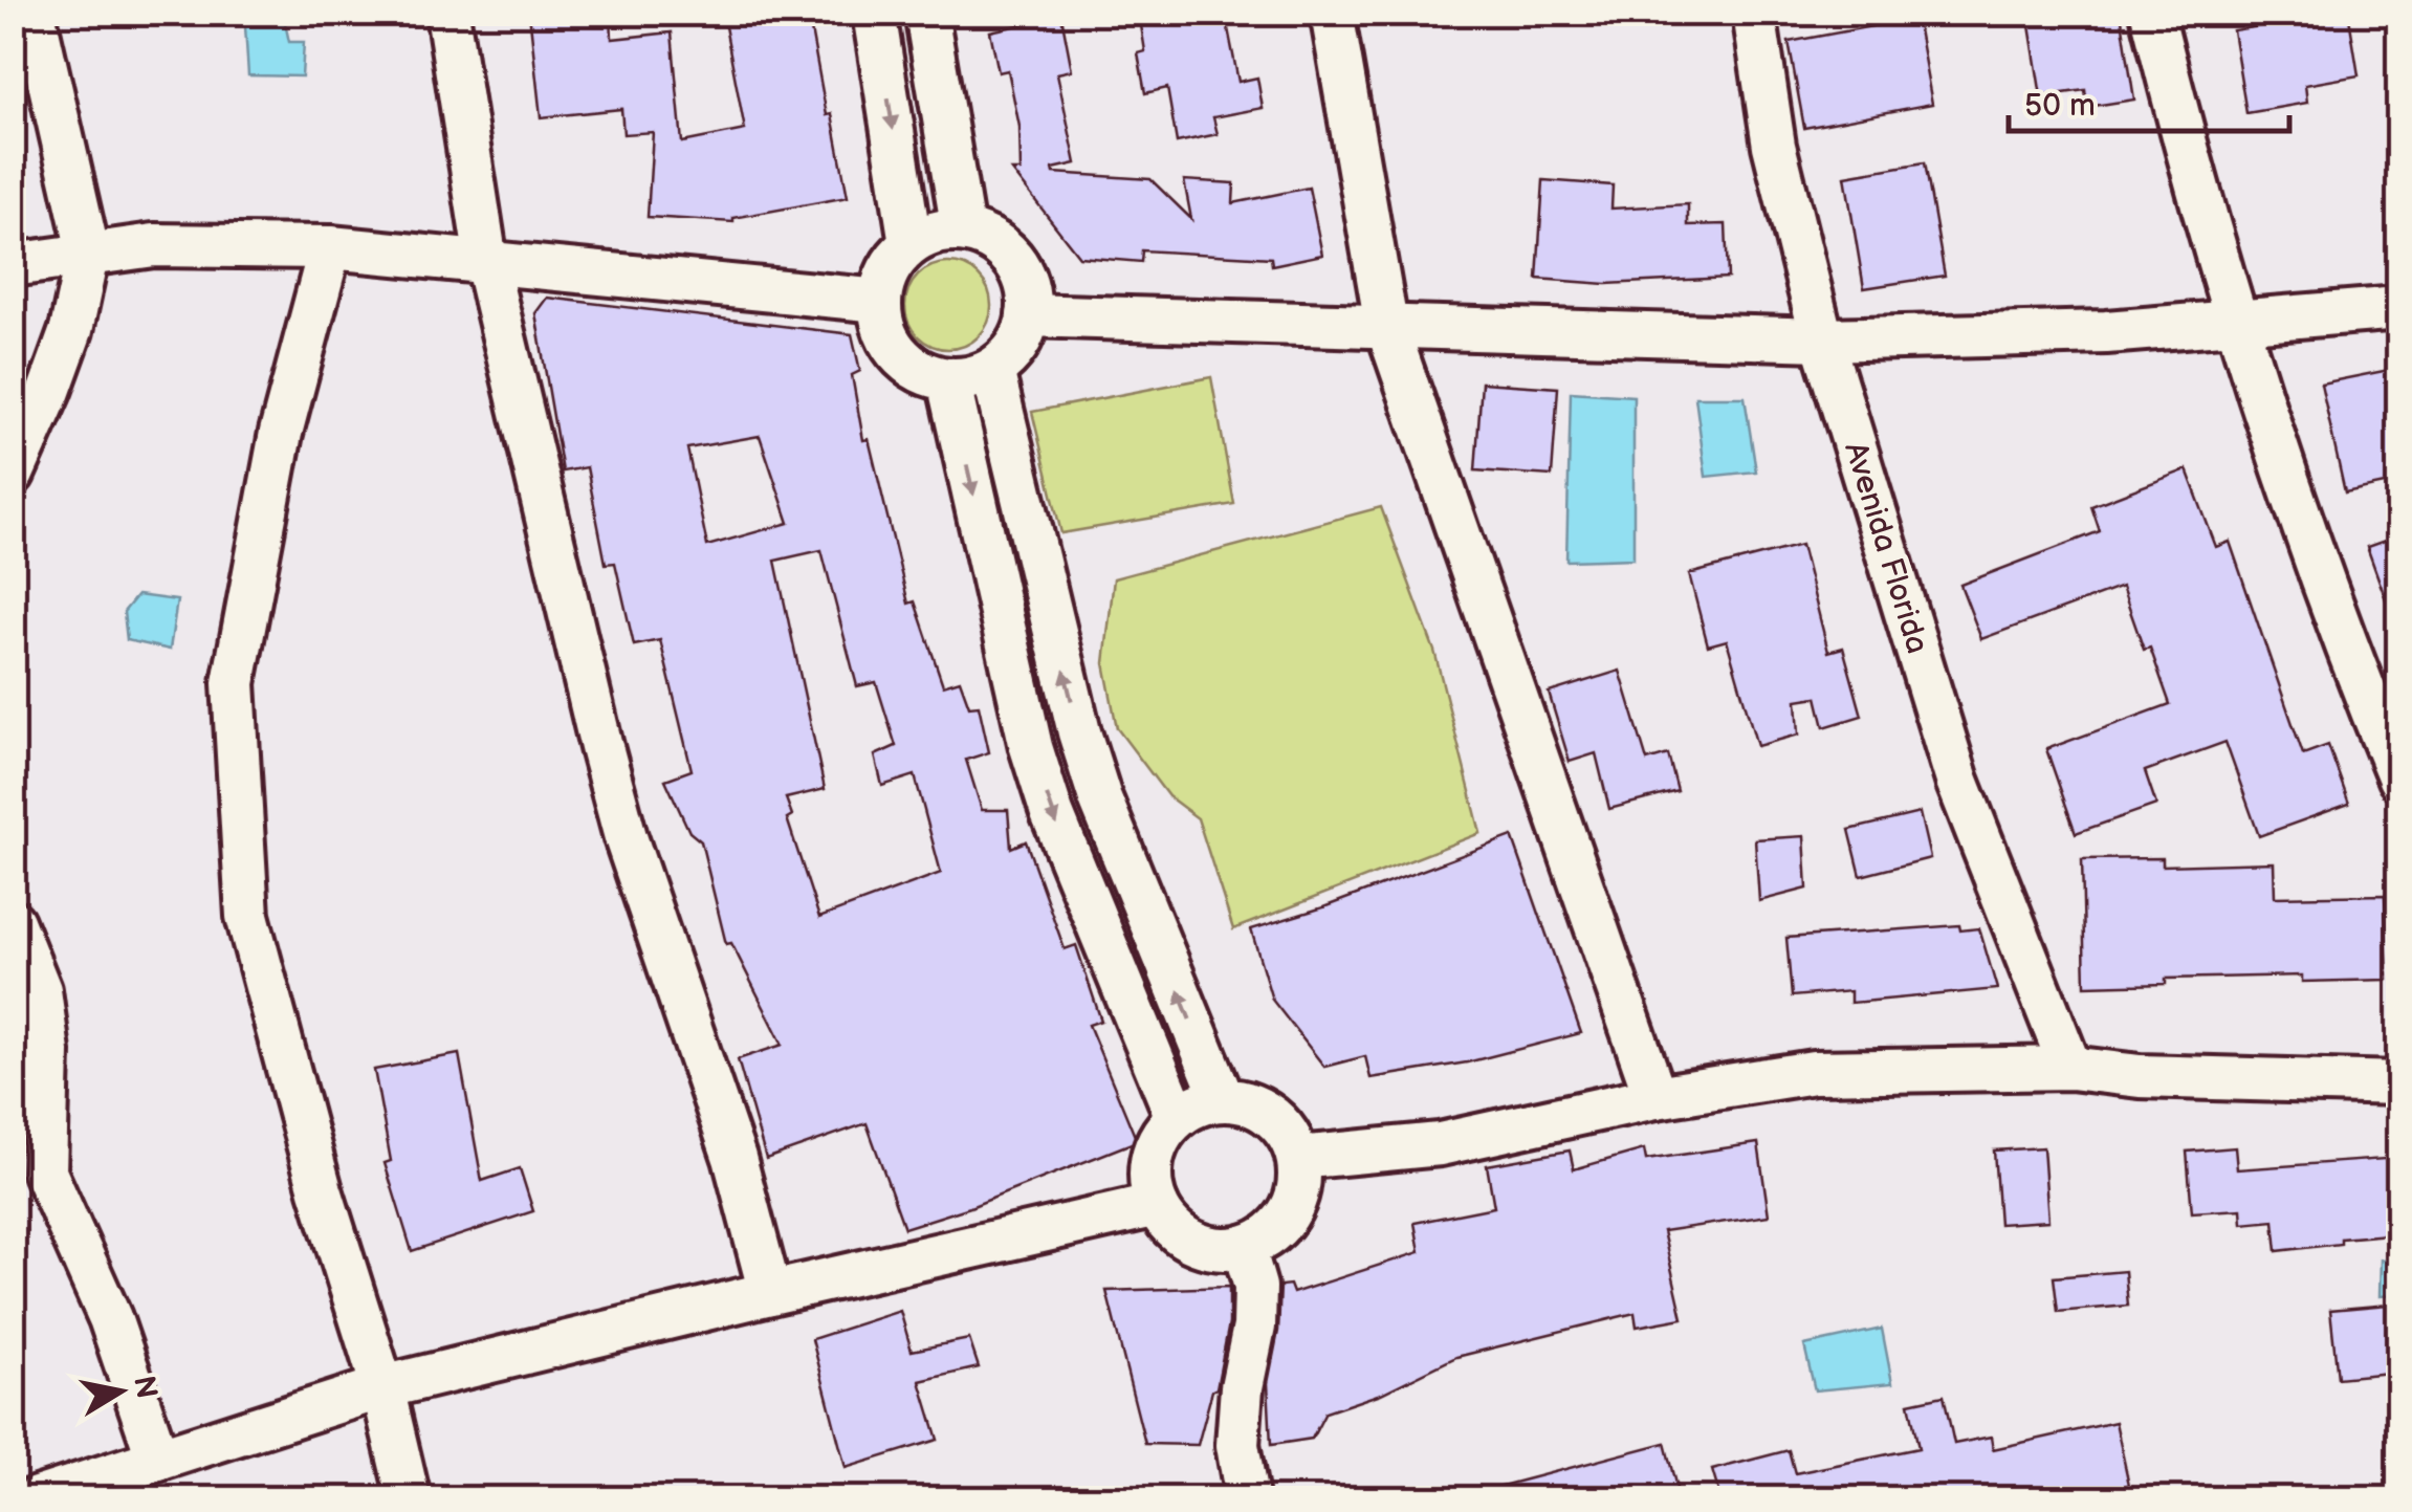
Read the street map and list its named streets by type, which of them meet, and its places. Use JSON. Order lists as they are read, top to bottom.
{
  "streets": {
    "street": ["Avenida Florida"]
  },
  "scale_bar": "50 m",
  "north": "right"
}
